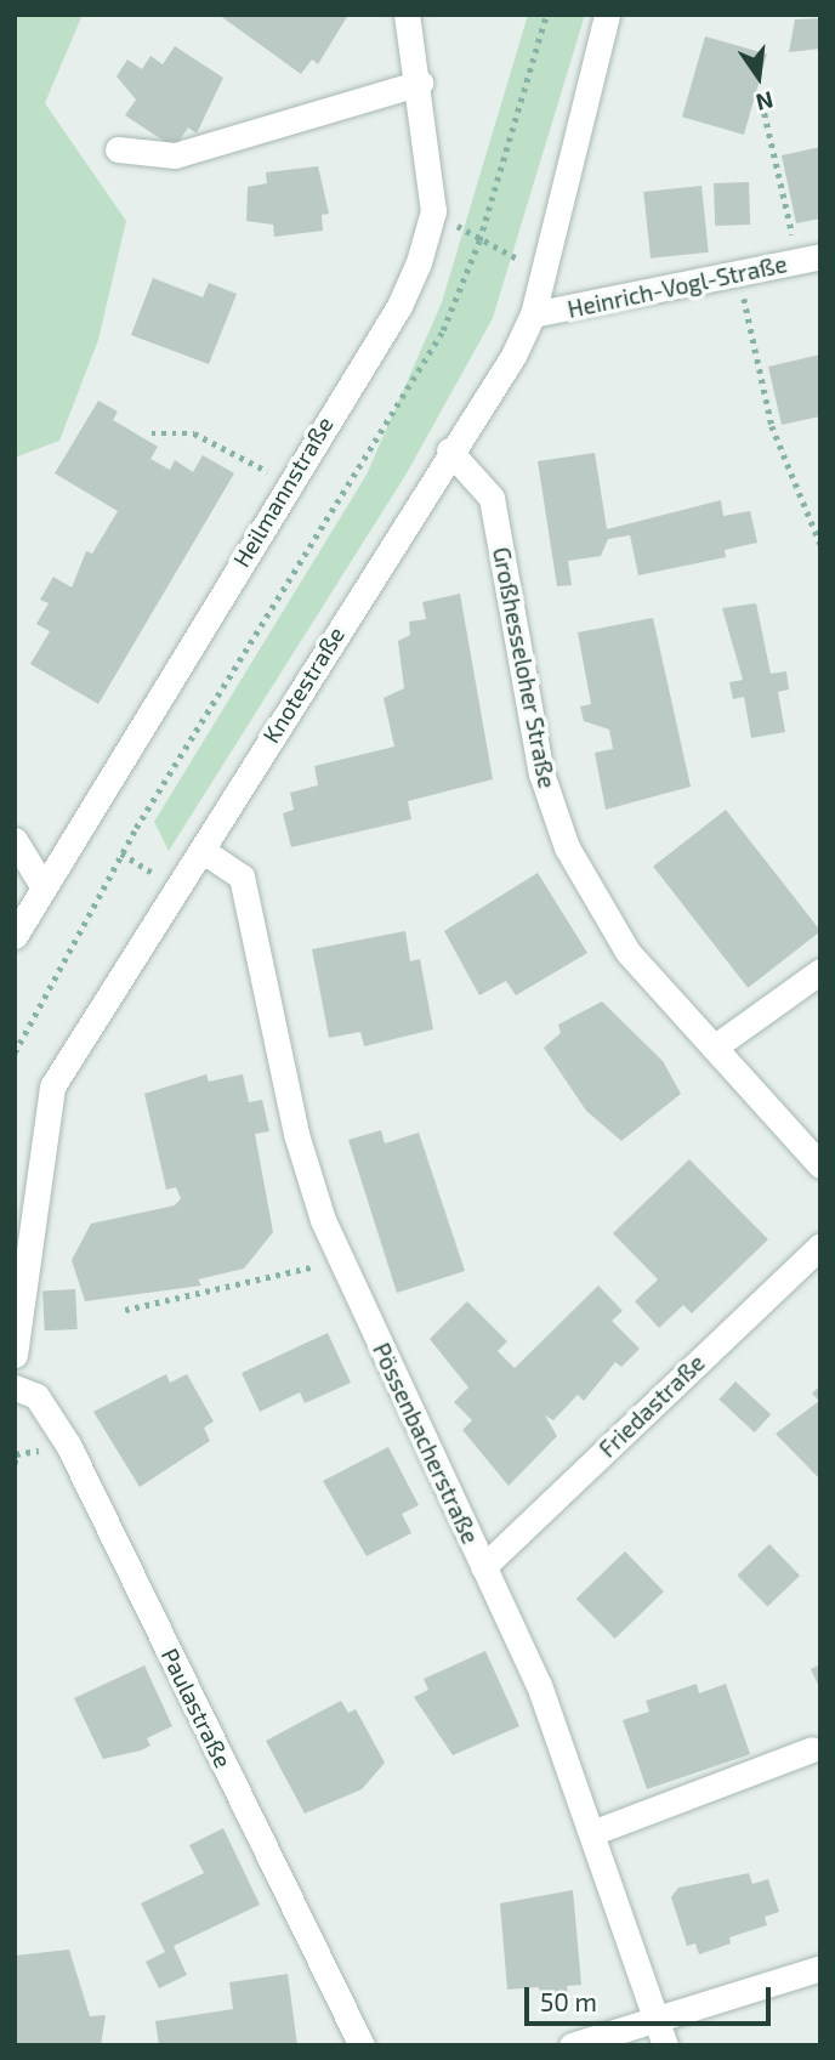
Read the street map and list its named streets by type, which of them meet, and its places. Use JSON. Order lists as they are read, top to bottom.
{
  "streets": {
    "street": [
      "Heinrich-Vogl-Straße",
      "Heilmannstraße",
      "Großhesseloher Straße",
      "Knotestraße",
      "Friedastraße",
      "Pössenbacherstraße",
      "Paulastraße"
    ]
  },
  "crossings": [
    ["Heinrich-Vogl-Straße", "Knotestraße"],
    ["Großhesseloher Straße", "Knotestraße"],
    ["Knotestraße", "Pössenbacherstraße"],
    ["Friedastraße", "Pössenbacherstraße"]
  ],
  "scale_bar": "50 m",
  "north": "bottom"
}
